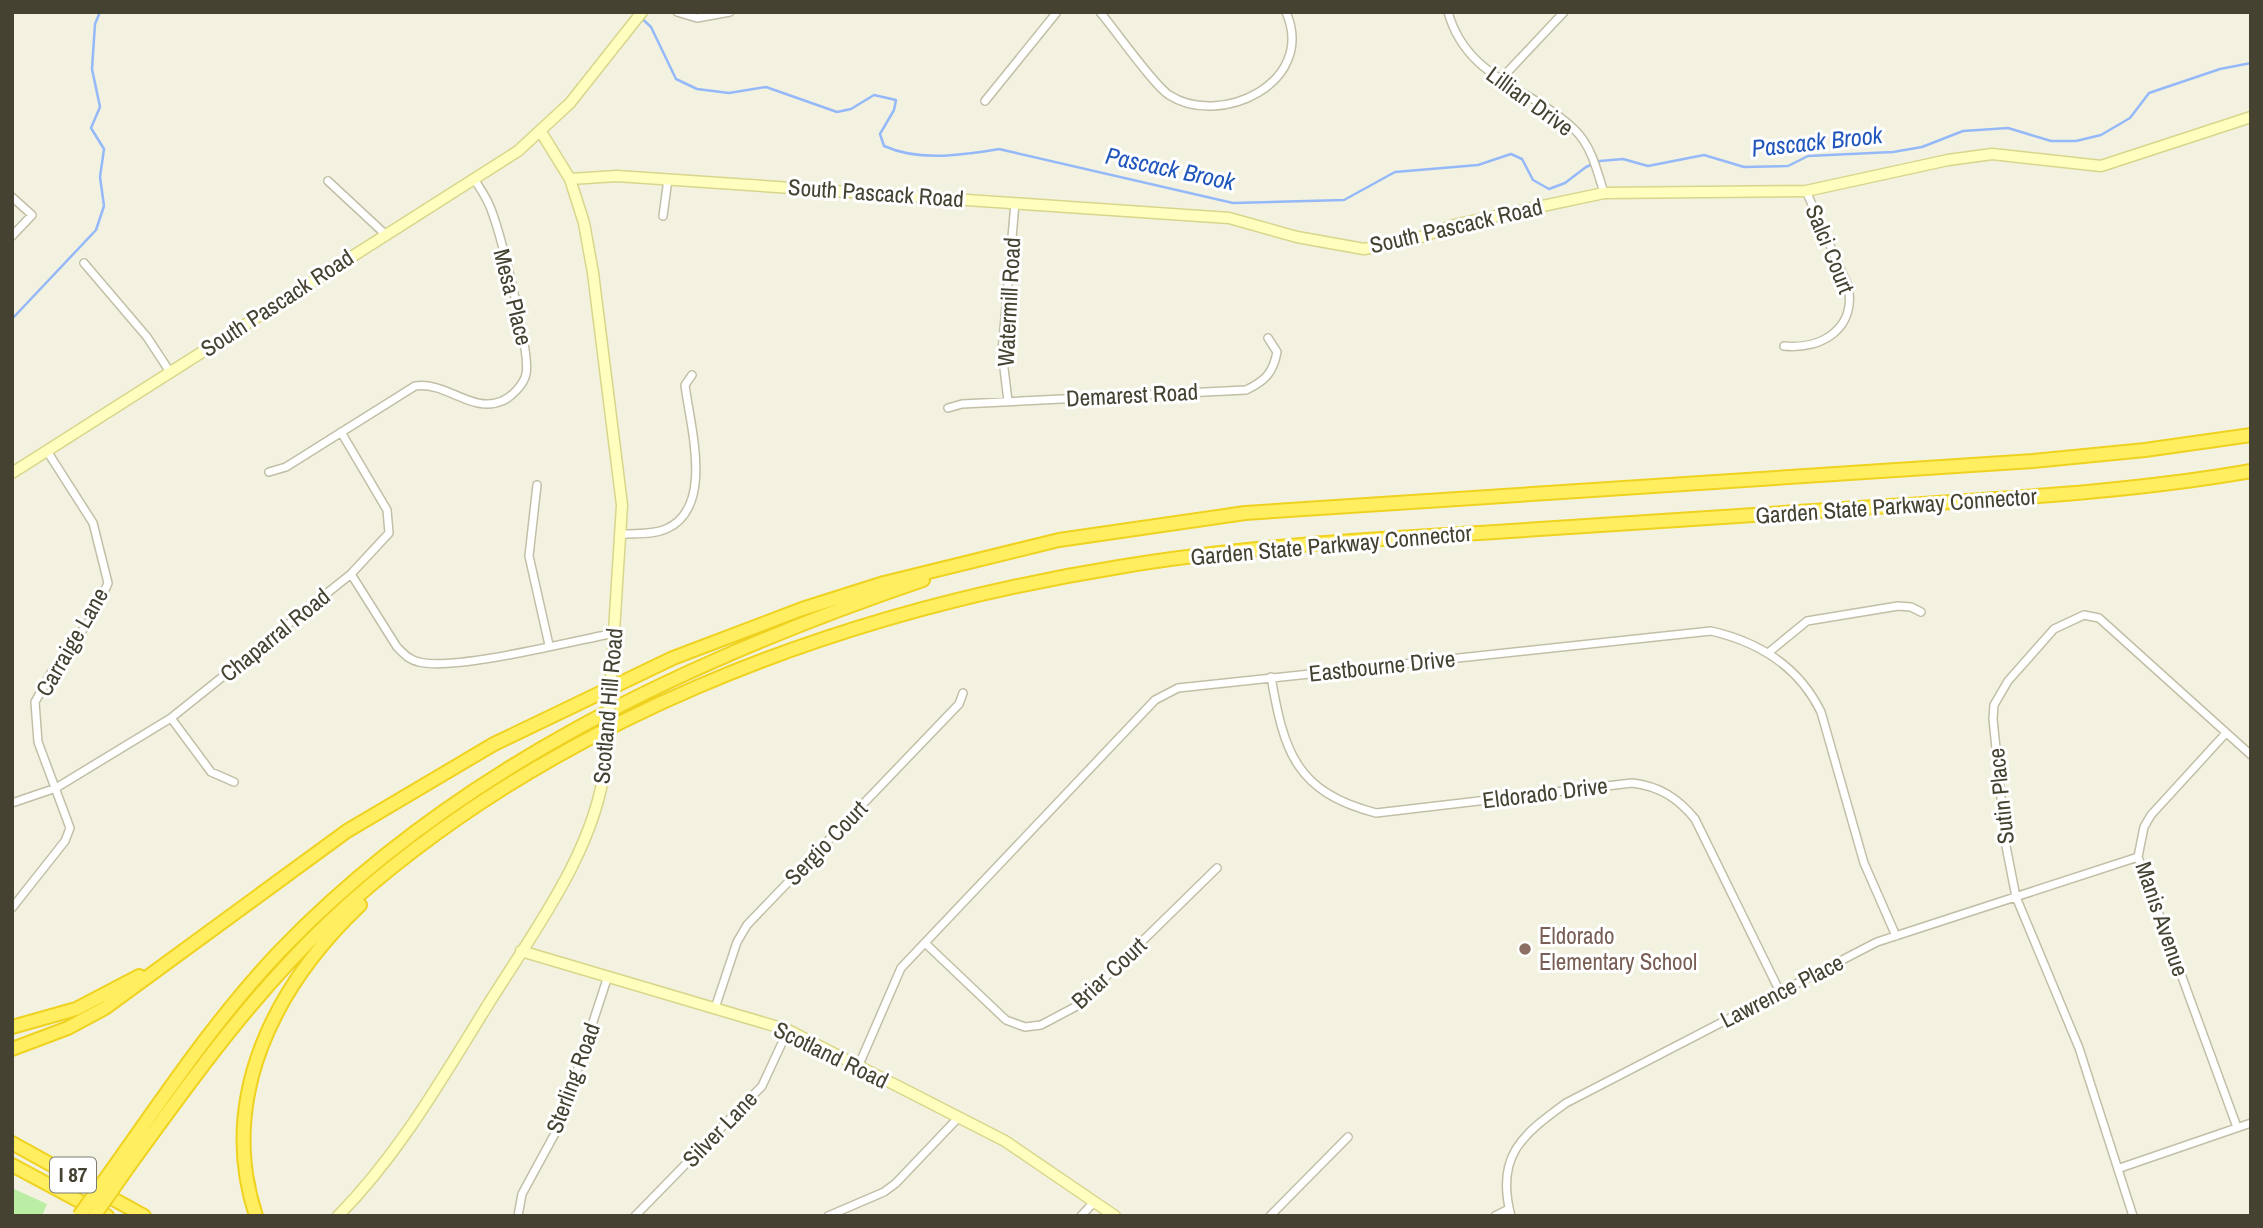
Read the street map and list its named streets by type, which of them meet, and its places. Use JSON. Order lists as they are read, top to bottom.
{
  "streets": {
    "highway": ["Garden State Parkway Connector", "I 87"],
    "street": [
      "Lillian Drive",
      "South Pascack Road",
      "Salci Court",
      "Mesa Place",
      "Watermill Road",
      "Demarest Road",
      "Chaparral Road",
      "Carraige Lane",
      "Eastbourne Drive",
      "Scotland Hill Road",
      "Eldorado Drive",
      "Sutin Place",
      "Sergio Court",
      "Manis Avenue",
      "Briar Court",
      "Lawrence Place",
      "Scotland Road",
      "Sterling Road",
      "Silver Lane"
    ]
  },
  "crossings": [
    ["Lillian Drive", "South Pascack Road"],
    ["South Pascack Road", "Salci Court"],
    ["South Pascack Road", "Mesa Place"],
    ["South Pascack Road", "Watermill Road"],
    ["South Pascack Road", "Carraige Lane"],
    ["South Pascack Road", "Scotland Hill Road"],
    ["Mesa Place", "Chaparral Road"],
    ["Watermill Road", "Demarest Road"],
    ["Chaparral Road", "Carraige Lane"],
    ["Eastbourne Drive", "Eldorado Drive"],
    ["Eastbourne Drive", "Briar Court"],
    ["Eastbourne Drive", "Lawrence Place"],
    ["Eastbourne Drive", "Scotland Road"],
    ["Scotland Hill Road", "Scotland Road"],
    ["Eldorado Drive", "Lawrence Place"],
    ["Sutin Place", "Manis Avenue"],
    ["Sutin Place", "Lawrence Place"],
    ["Sergio Court", "Scotland Road"],
    ["Manis Avenue", "Lawrence Place"],
    ["Scotland Road", "Sterling Road"],
    ["Scotland Road", "Silver Lane"]
  ],
  "water": ["Pascack Brook"],
  "places": ["Eldorado Elementary School"]
}
